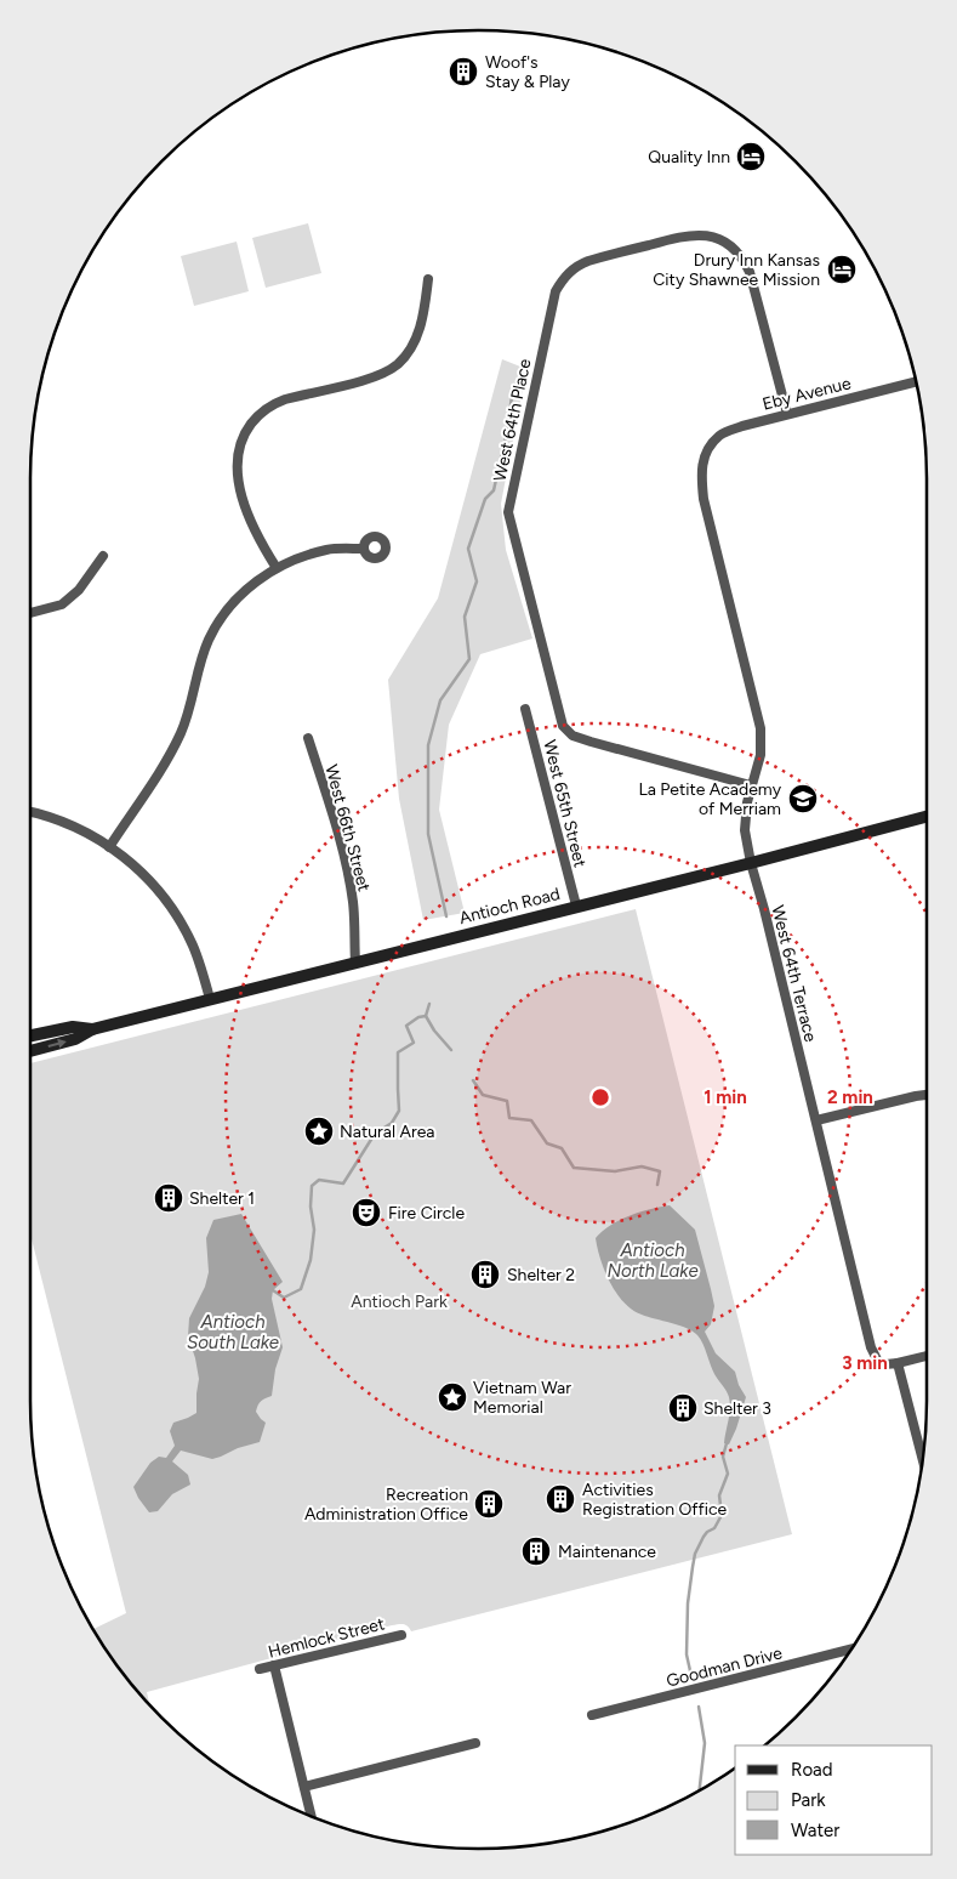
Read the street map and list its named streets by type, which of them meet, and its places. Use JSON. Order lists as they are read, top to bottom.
{
  "streets": {
    "main road": ["Antioch Road"],
    "street": [
      "Eby Avenue",
      "West 64th Place",
      "West 65th Street",
      "West 66th Street",
      "West 64th Terrace",
      "Hemlock Street",
      "Goodman Drive"
    ]
  },
  "crossings": [
    ["Eby Avenue", "West 64th Place"],
    ["Eby Avenue", "West 64th Terrace"],
    ["West 64th Place", "West 64th Terrace"],
    ["West 65th Street", "Antioch Road"],
    ["West 66th Street", "Antioch Road"],
    ["Antioch Road", "West 64th Terrace"]
  ],
  "water": ["Antioch North Lake", "Antioch South Lake"],
  "parks": ["Antioch Park"],
  "places": {
    "building": [
      "Woof's Stay & Play",
      "Shelter 1",
      "Shelter 2",
      "Shelter 3",
      "Activities Registration Office",
      "Recreation Administration Office",
      "Maintenance"
    ],
    "hotel": ["Quality Inn", "Drury Inn Kansas City Shawnee Mission"],
    "school or university": ["La Petite Academy of Merriam"],
    "place": ["Natural Area", "Vietnam War Memorial"],
    "theatre": ["Fire Circle"]
  },
  "legend": ["Road", "Park", "Water"],
  "rings": ["1 min", "2 min", "3 min"]
}
